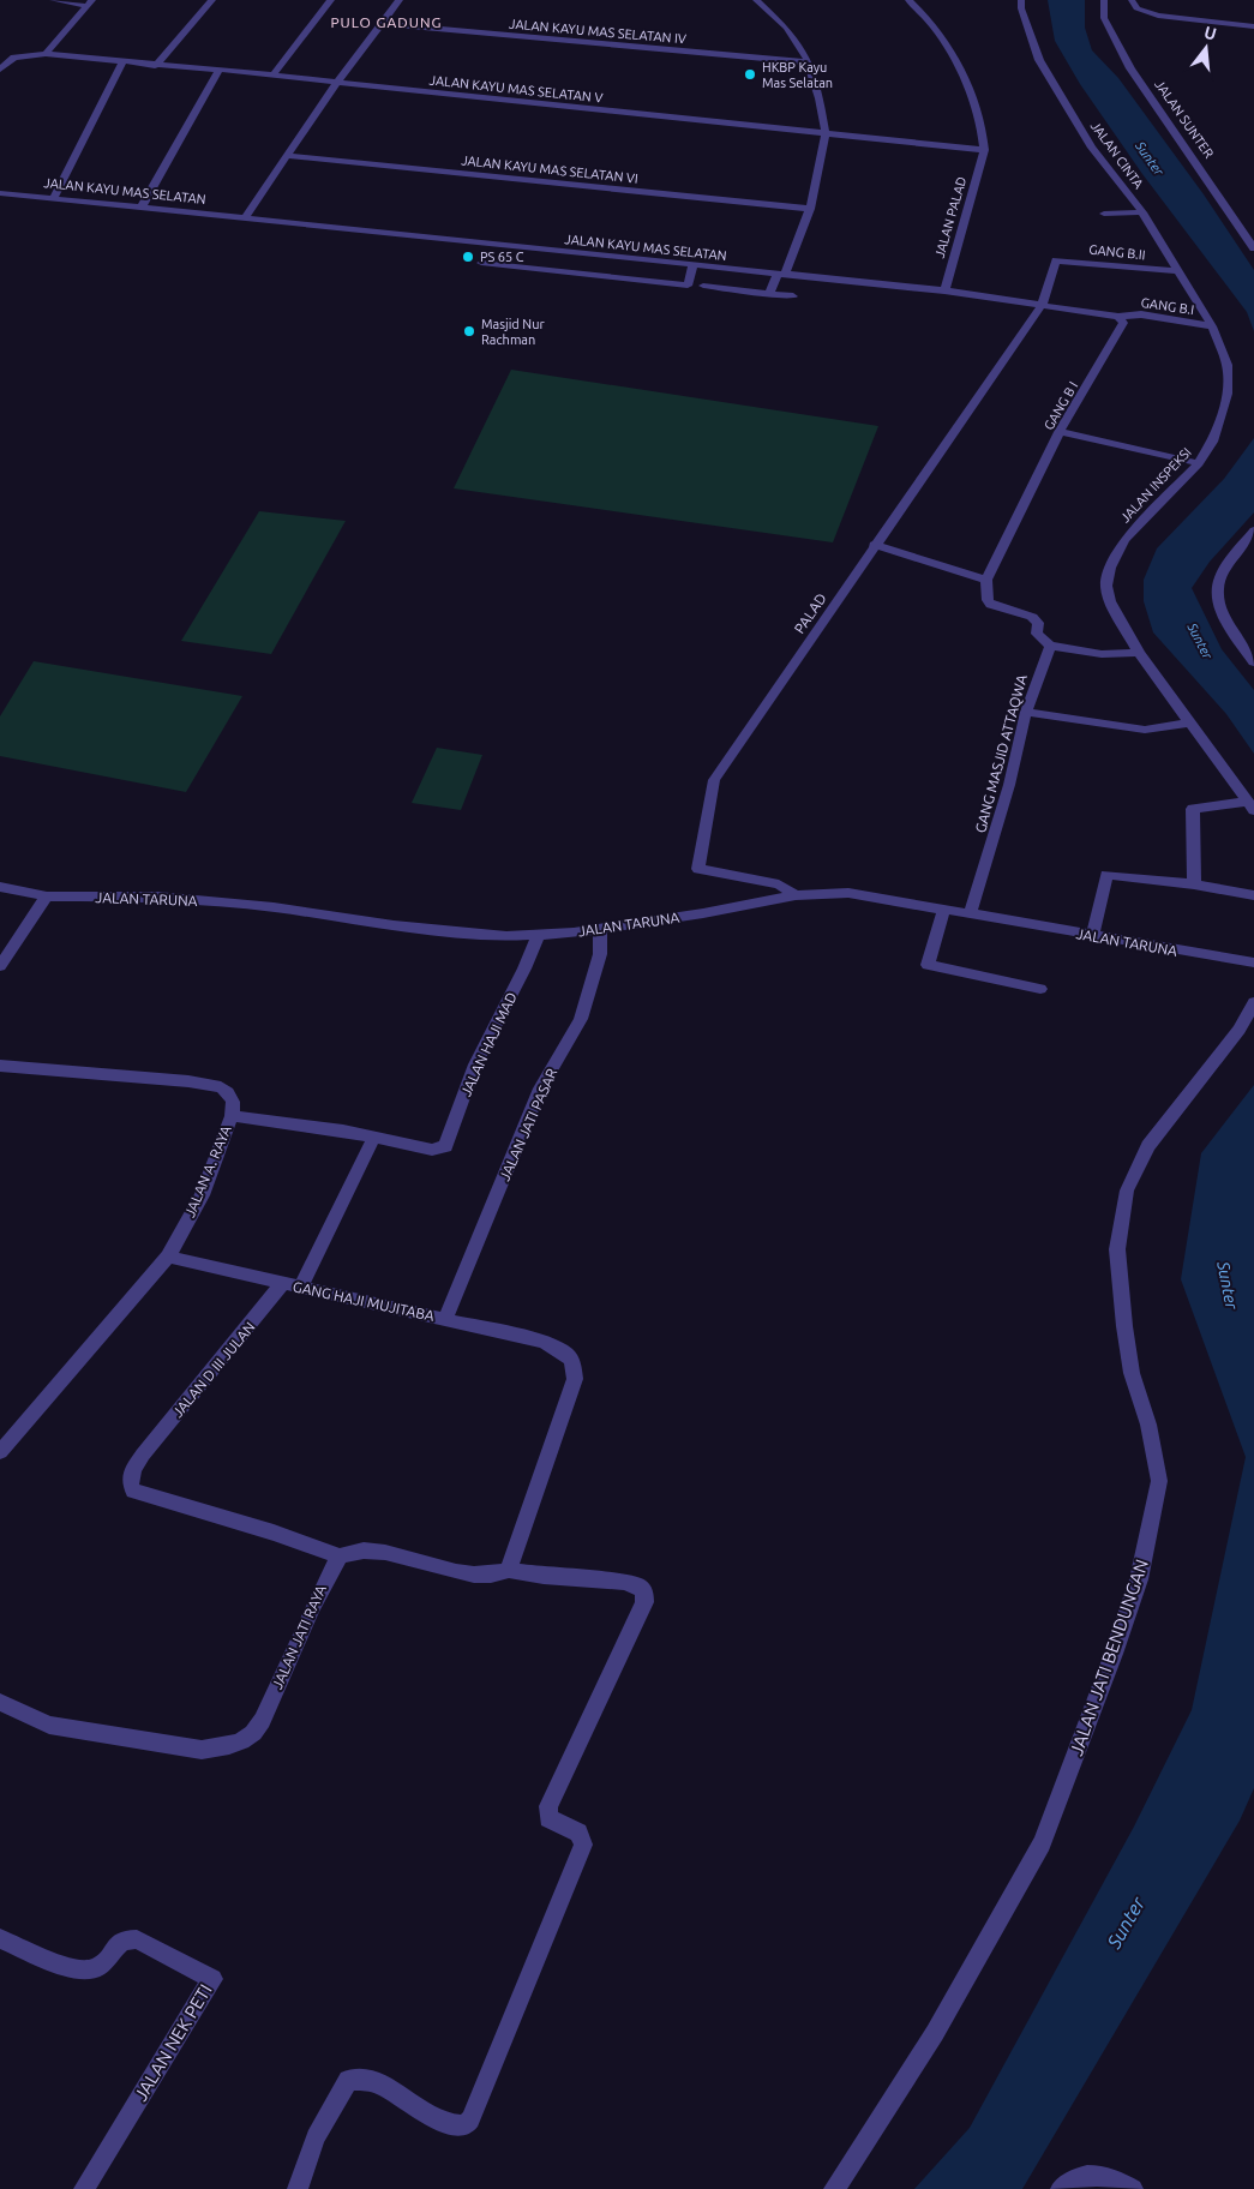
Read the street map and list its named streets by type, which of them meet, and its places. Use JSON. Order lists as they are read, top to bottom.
{
  "streets": {
    "street": [
      "JALAN KAYU MAS SELATAN IV",
      "JALAN KAYU MAS SELATAN V",
      "JALAN SUNTER",
      "JALAN CINTA",
      "JALAN KAYU MAS SELATAN VI",
      "JALAN KAYU MAS SELATAN",
      "JALAN PALAD",
      "GANG B.II",
      "GANG B.I",
      "GANG B I",
      "JALAN INSPEKSI",
      "PALAD",
      "GANG MASJID ATTAQWA",
      "JALAN TARUNA",
      "JALAN HAJI MAD",
      "JALAN JATI PASAR",
      "JALAN A. RAYA",
      "GANG HAJI MUJITABA",
      "JALAN D III JULAN",
      "JALAN JATI RAYA",
      "JALAN JATI BENDUNGAN",
      "JALAN NEK PETI"
    ]
  },
  "crossings": [
    ["JALAN KAYU MAS SELATAN V", "JALAN PALAD"],
    ["JALAN CINTA", "GANG B.II"],
    ["JALAN CINTA", "GANG B.I"],
    ["JALAN CINTA", "JALAN INSPEKSI"],
    ["JALAN KAYU MAS SELATAN", "JALAN PALAD"],
    ["JALAN KAYU MAS SELATAN", "PALAD"],
    ["GANG B.II", "PALAD"],
    ["GANG B.I", "GANG B I"],
    ["GANG B.I", "JALAN INSPEKSI"],
    ["PALAD", "JALAN TARUNA"],
    ["GANG MASJID ATTAQWA", "JALAN TARUNA"],
    ["JALAN TARUNA", "JALAN HAJI MAD"],
    ["JALAN TARUNA", "JALAN JATI PASAR"],
    ["JALAN JATI PASAR", "GANG HAJI MUJITABA"],
    ["JALAN A. RAYA", "GANG HAJI MUJITABA"],
    ["GANG HAJI MUJITABA", "JALAN D III JULAN"],
    ["JALAN D III JULAN", "JALAN JATI RAYA"]
  ],
  "districts": ["PULO GADUNG"],
  "water": ["Sunter"],
  "places": ["HKBP Kayu Mas Selatan", "PS 65 C", "Masjid Nur Rachman"],
  "north": "top"
}
